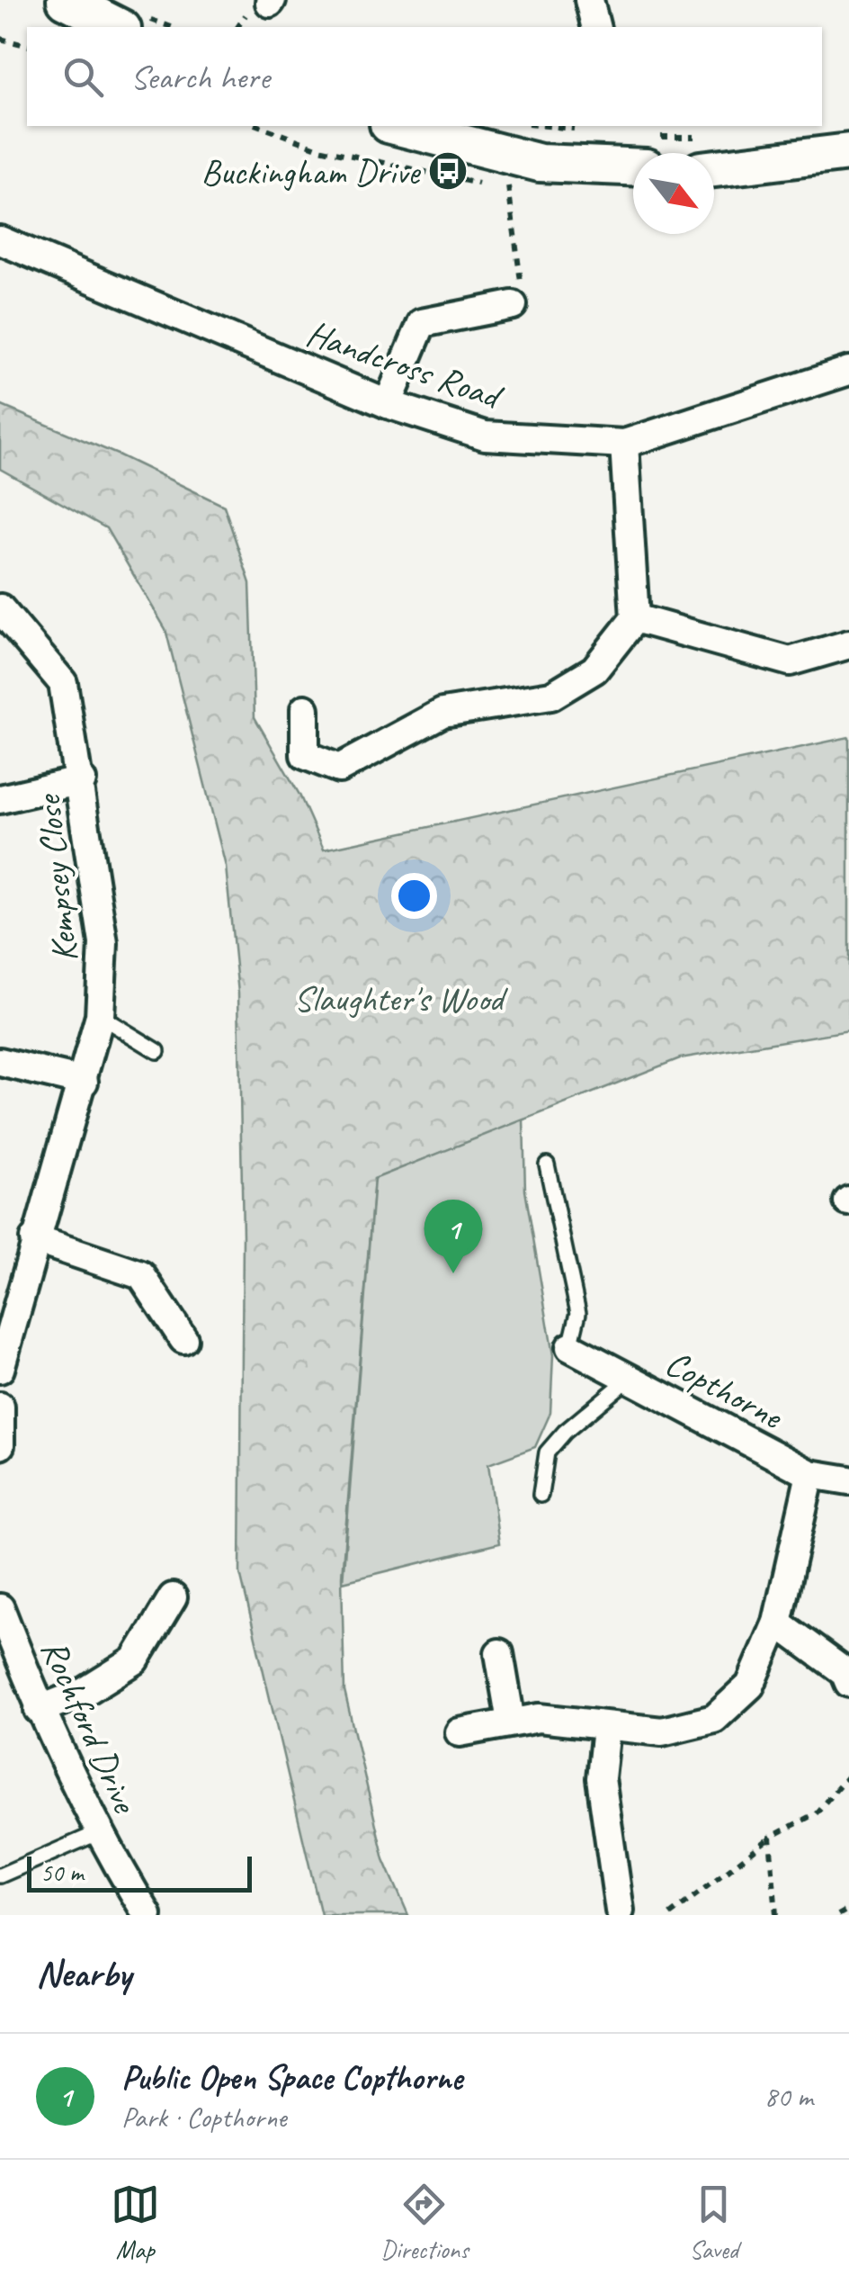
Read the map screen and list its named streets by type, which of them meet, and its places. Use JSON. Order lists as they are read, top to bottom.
{
  "streets": {
    "street": [
      "Handcross Road",
      "Kempsey Close",
      "Copthorne",
      "Rochford Drive"
    ]
  },
  "parks": ["Slaughter's Wood"],
  "places": {
    "bus stop": ["Buckingham Drive"]
  },
  "scale_bar": "50 m",
  "north": "bottom right",
  "page": {
    "search": "Search here",
    "pins": "1",
    "scale": "50 m",
    "heading": "Nearby",
    "list": [
      {
        "mark": "1",
        "name": "Public Open Space Copthorne",
        "note": "Park · Copthorne",
        "value": "80 m"
      }
    ],
    "nav": ["Map", "Directions", "Saved"]
  }
}
